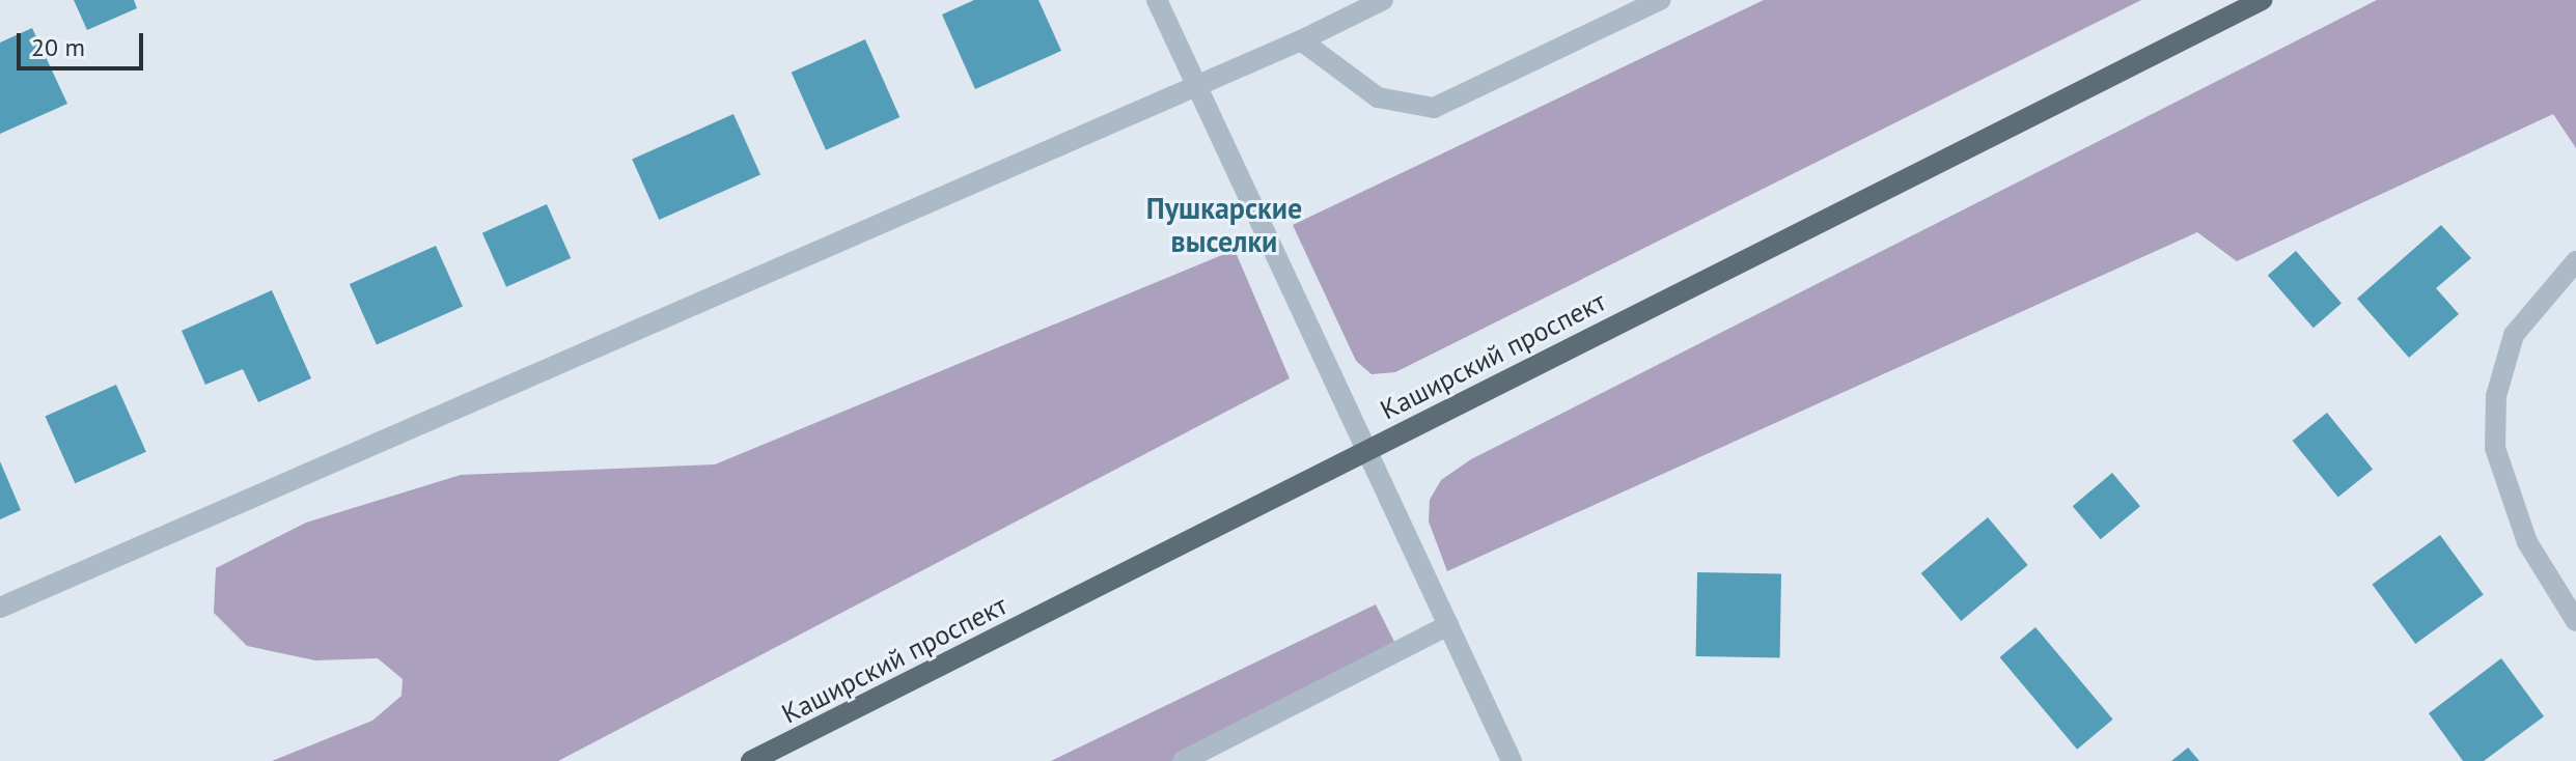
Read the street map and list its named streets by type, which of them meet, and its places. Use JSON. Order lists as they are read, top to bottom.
{
  "streets": {
    "main road": ["Каширский проспект"]
  },
  "districts": ["Пушкарские выселки"],
  "scale_bar": "20 m"
}
